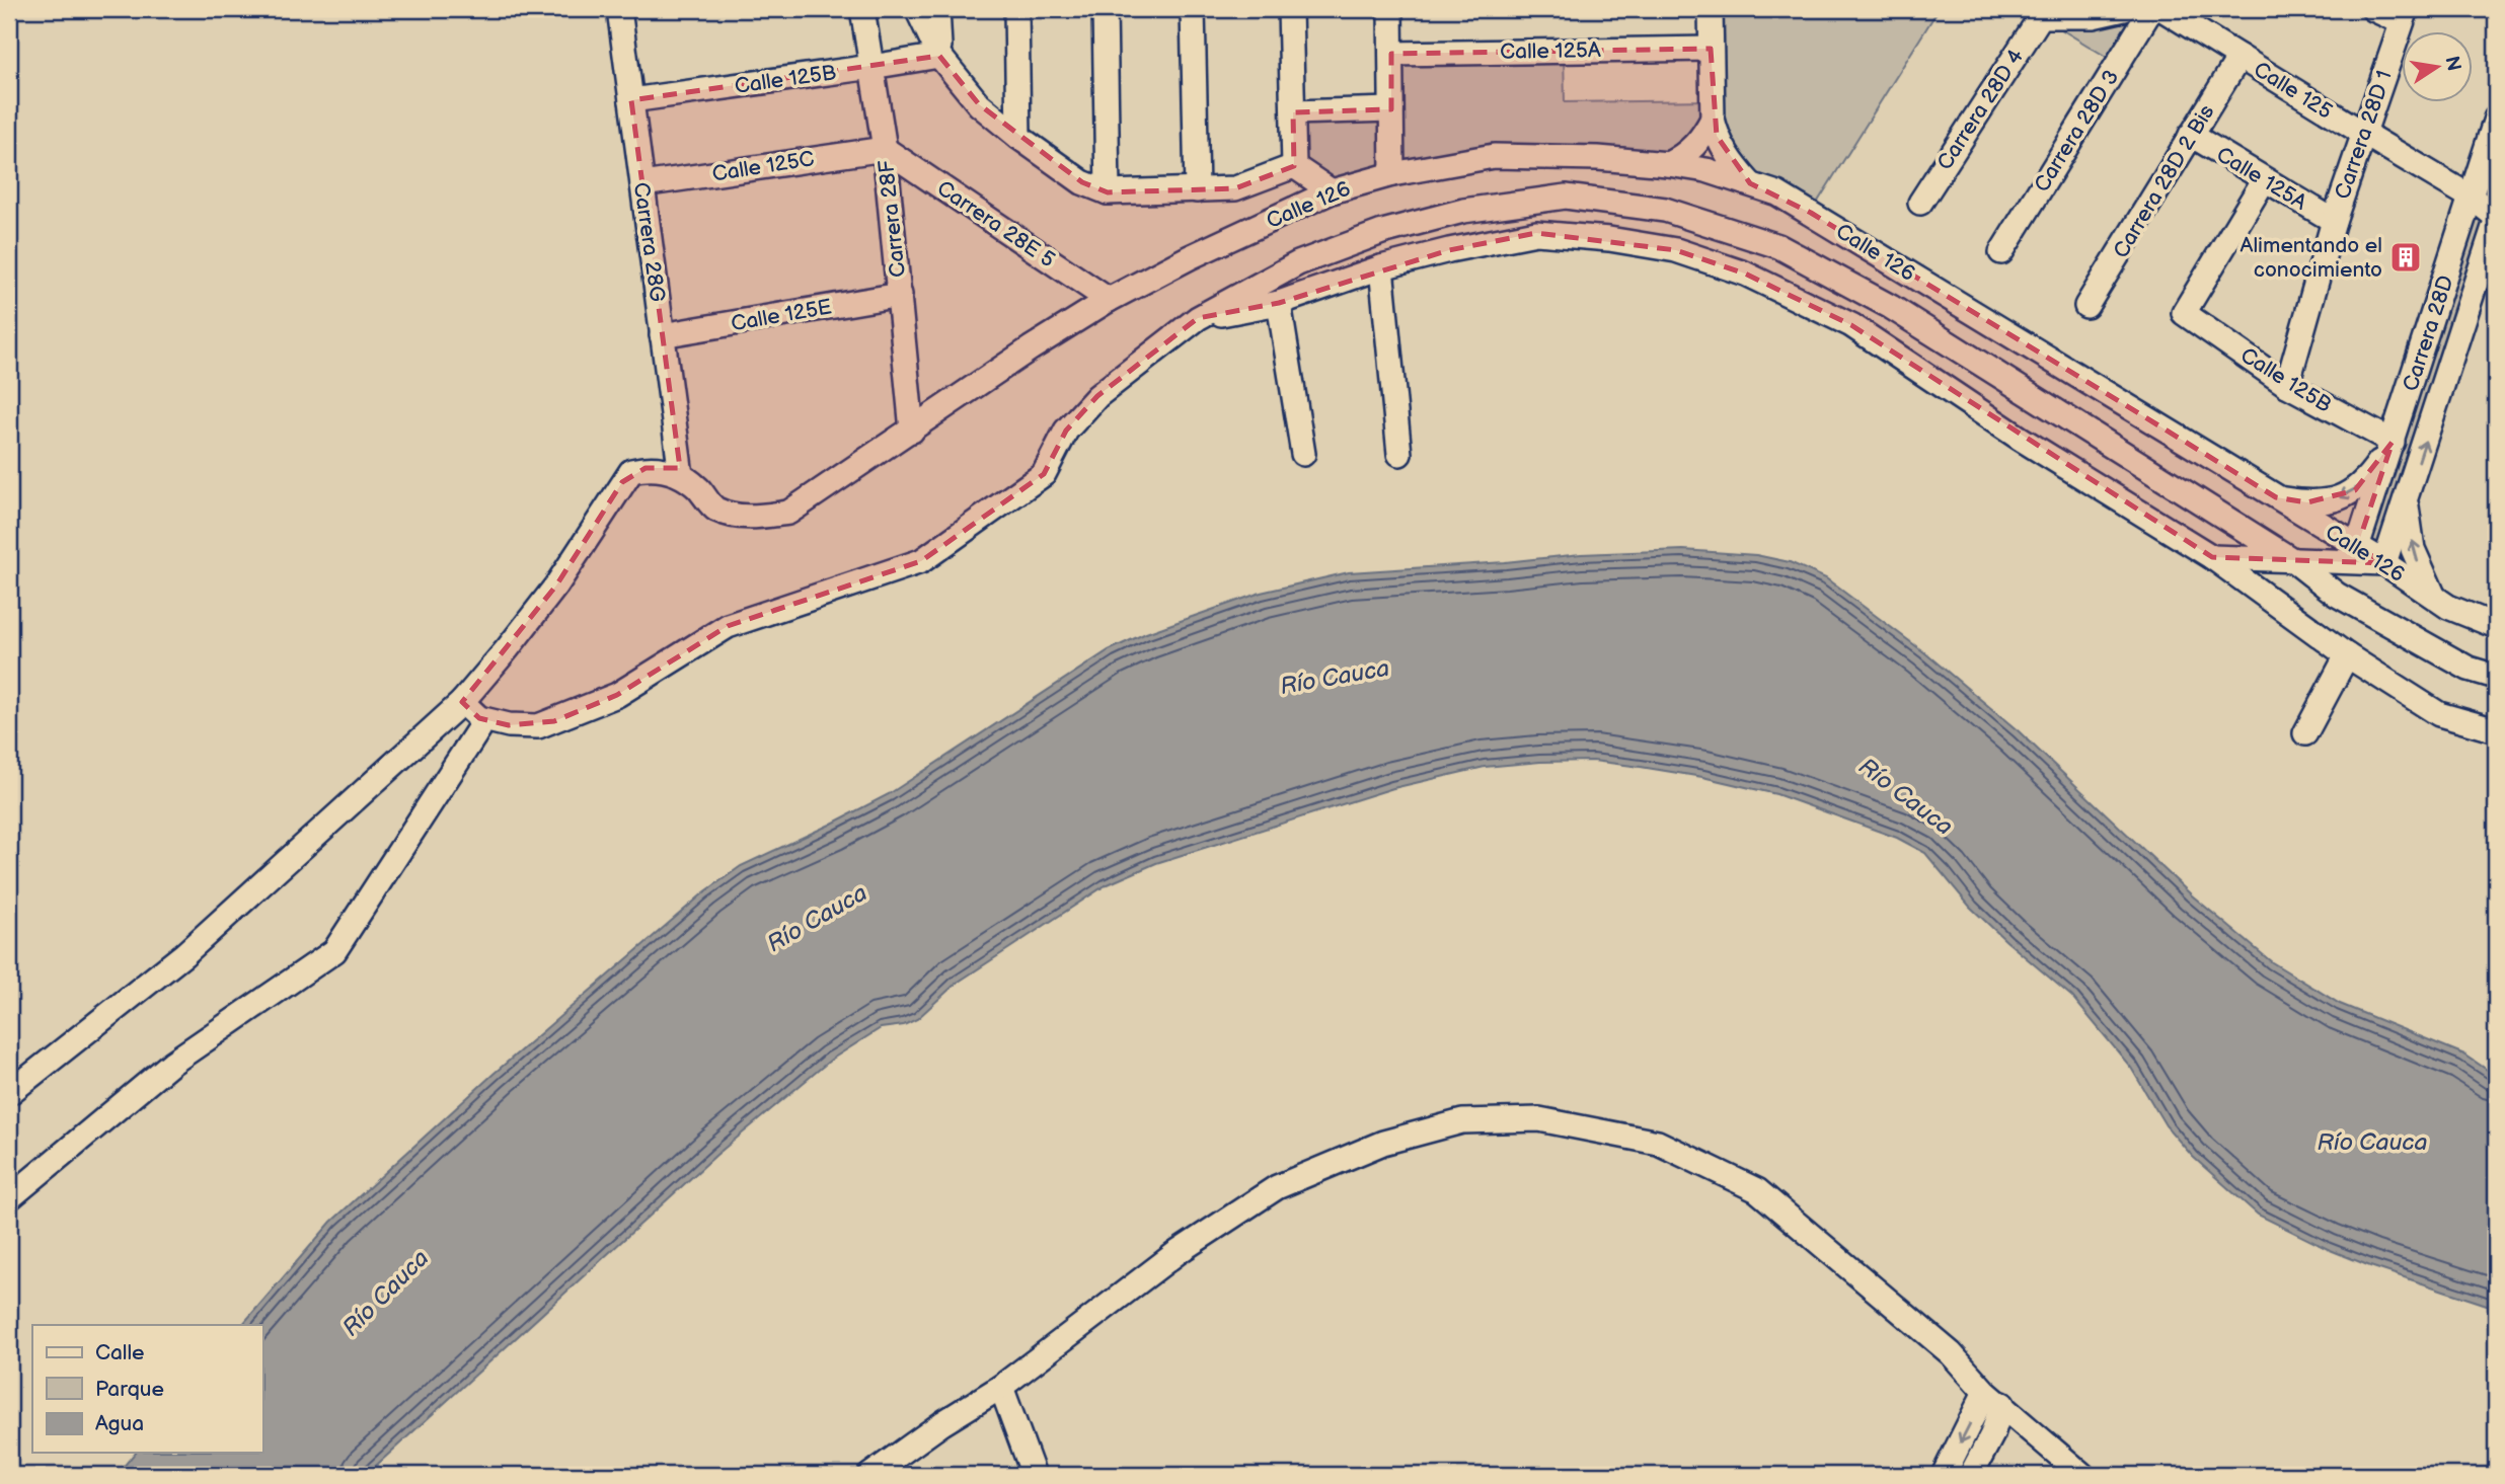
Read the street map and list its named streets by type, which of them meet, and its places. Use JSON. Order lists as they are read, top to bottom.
{
  "streets": {
    "street": [
      "Calle 125A",
      "Calle 125B",
      "Calle 125",
      "Carrera 28D 4",
      "Carrera 28D 3",
      "Carrera 28D 1",
      "Calle 125C",
      "Carrera 28D 2 Bis",
      "Calle 126",
      "Carrera 28F",
      "Carrera 28E 5",
      "Carrera 28G",
      "Calle 125E",
      "Carrera 28D"
    ]
  },
  "crossings": [
    ["Calle 125A", "Calle 125B"],
    ["Calle 125A", "Carrera 28D 1"],
    ["Calle 125A", "Carrera 28D 2 Bis"],
    ["Calle 125B", "Carrera 28D 1"],
    ["Calle 125B", "Carrera 28F"],
    ["Calle 125B", "Carrera 28G"],
    ["Calle 125B", "Carrera 28D"],
    ["Calle 125", "Carrera 28D 1"],
    ["Calle 125", "Carrera 28D 2 Bis"],
    ["Calle 125", "Carrera 28D"],
    ["Calle 125C", "Carrera 28F"],
    ["Calle 125C", "Carrera 28E 5"],
    ["Calle 125C", "Carrera 28G"],
    ["Calle 126", "Carrera 28F"],
    ["Calle 126", "Carrera 28E 5"],
    ["Calle 126", "Carrera 28G"],
    ["Calle 126", "Carrera 28D"],
    ["Carrera 28F", "Carrera 28E 5"],
    ["Carrera 28F", "Calle 125E"],
    ["Carrera 28G", "Calle 125E"]
  ],
  "water": ["Río Cauca"],
  "places": {
    "building": ["Alimentando el conocimiento"]
  },
  "legend": ["Calle", "Parque", "Agua"],
  "north": "right"
}
